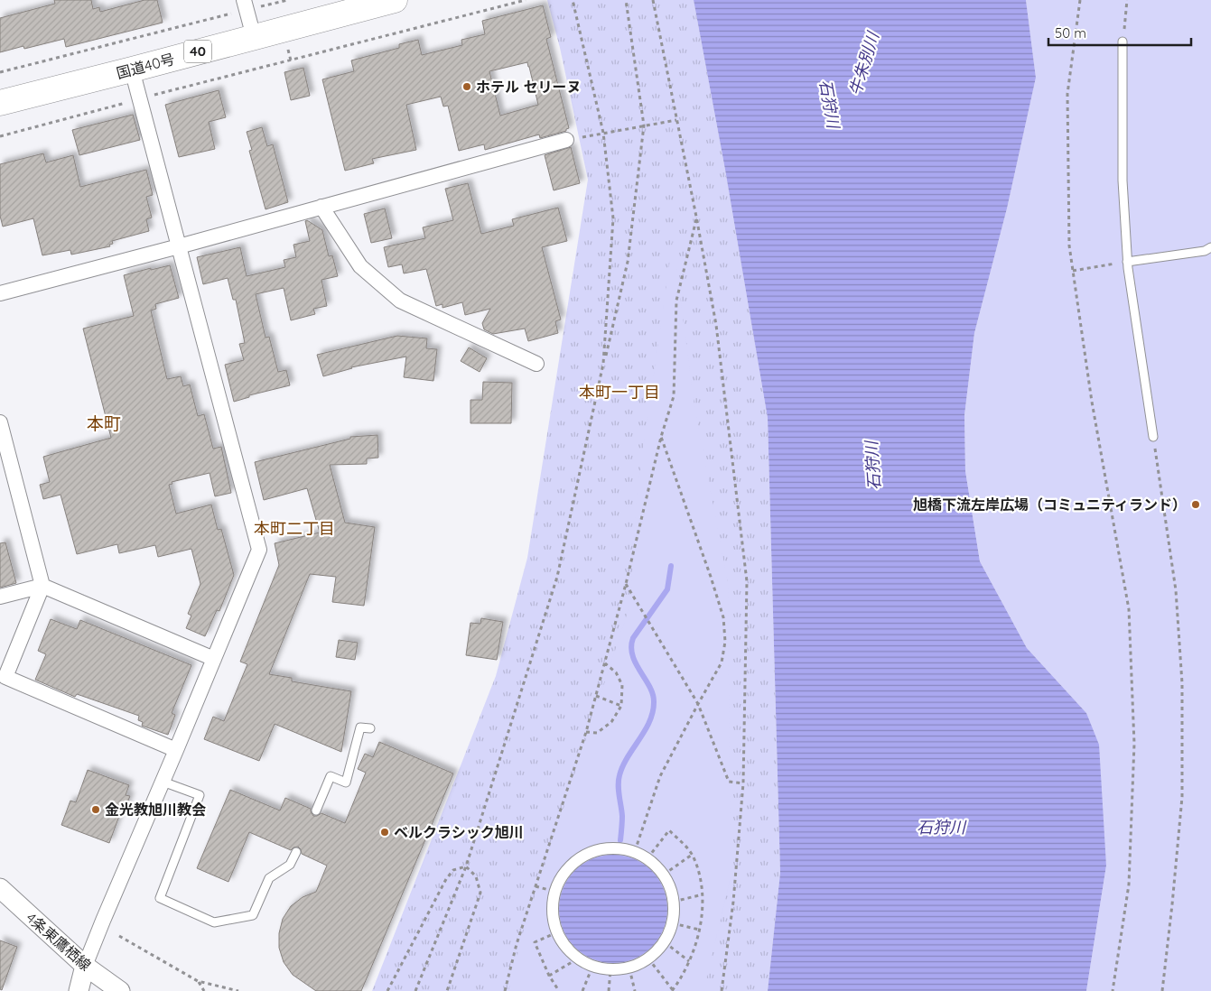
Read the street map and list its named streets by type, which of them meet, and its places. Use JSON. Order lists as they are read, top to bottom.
{
  "streets": {
    "highway": ["40", "国道40号"],
    "street": ["4条東鷹栖線"]
  },
  "districts": ["本町一丁目", "本町", "本町二丁目"],
  "water": ["牛朱別川", "石狩川"],
  "places": [
    "ホテル セリーヌ",
    "旭橋下流左岸広場（コミュニティランド）",
    "金光教旭川教会",
    "ベルクラシック旭川"
  ],
  "scale_bar": "50 m"
}
